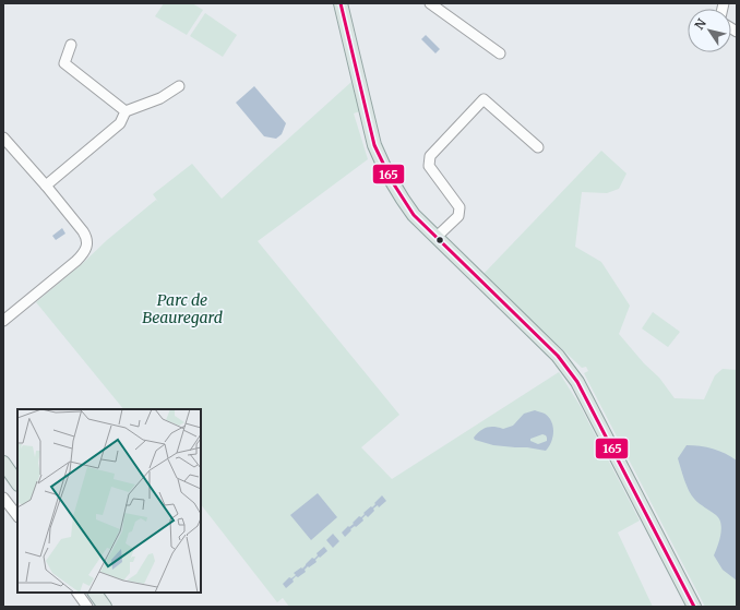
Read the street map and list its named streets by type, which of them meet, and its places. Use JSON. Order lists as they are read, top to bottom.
{
  "parks": ["Parc de Beauregard"],
  "lines": ["transit line 165"],
  "north": "top left"
}
